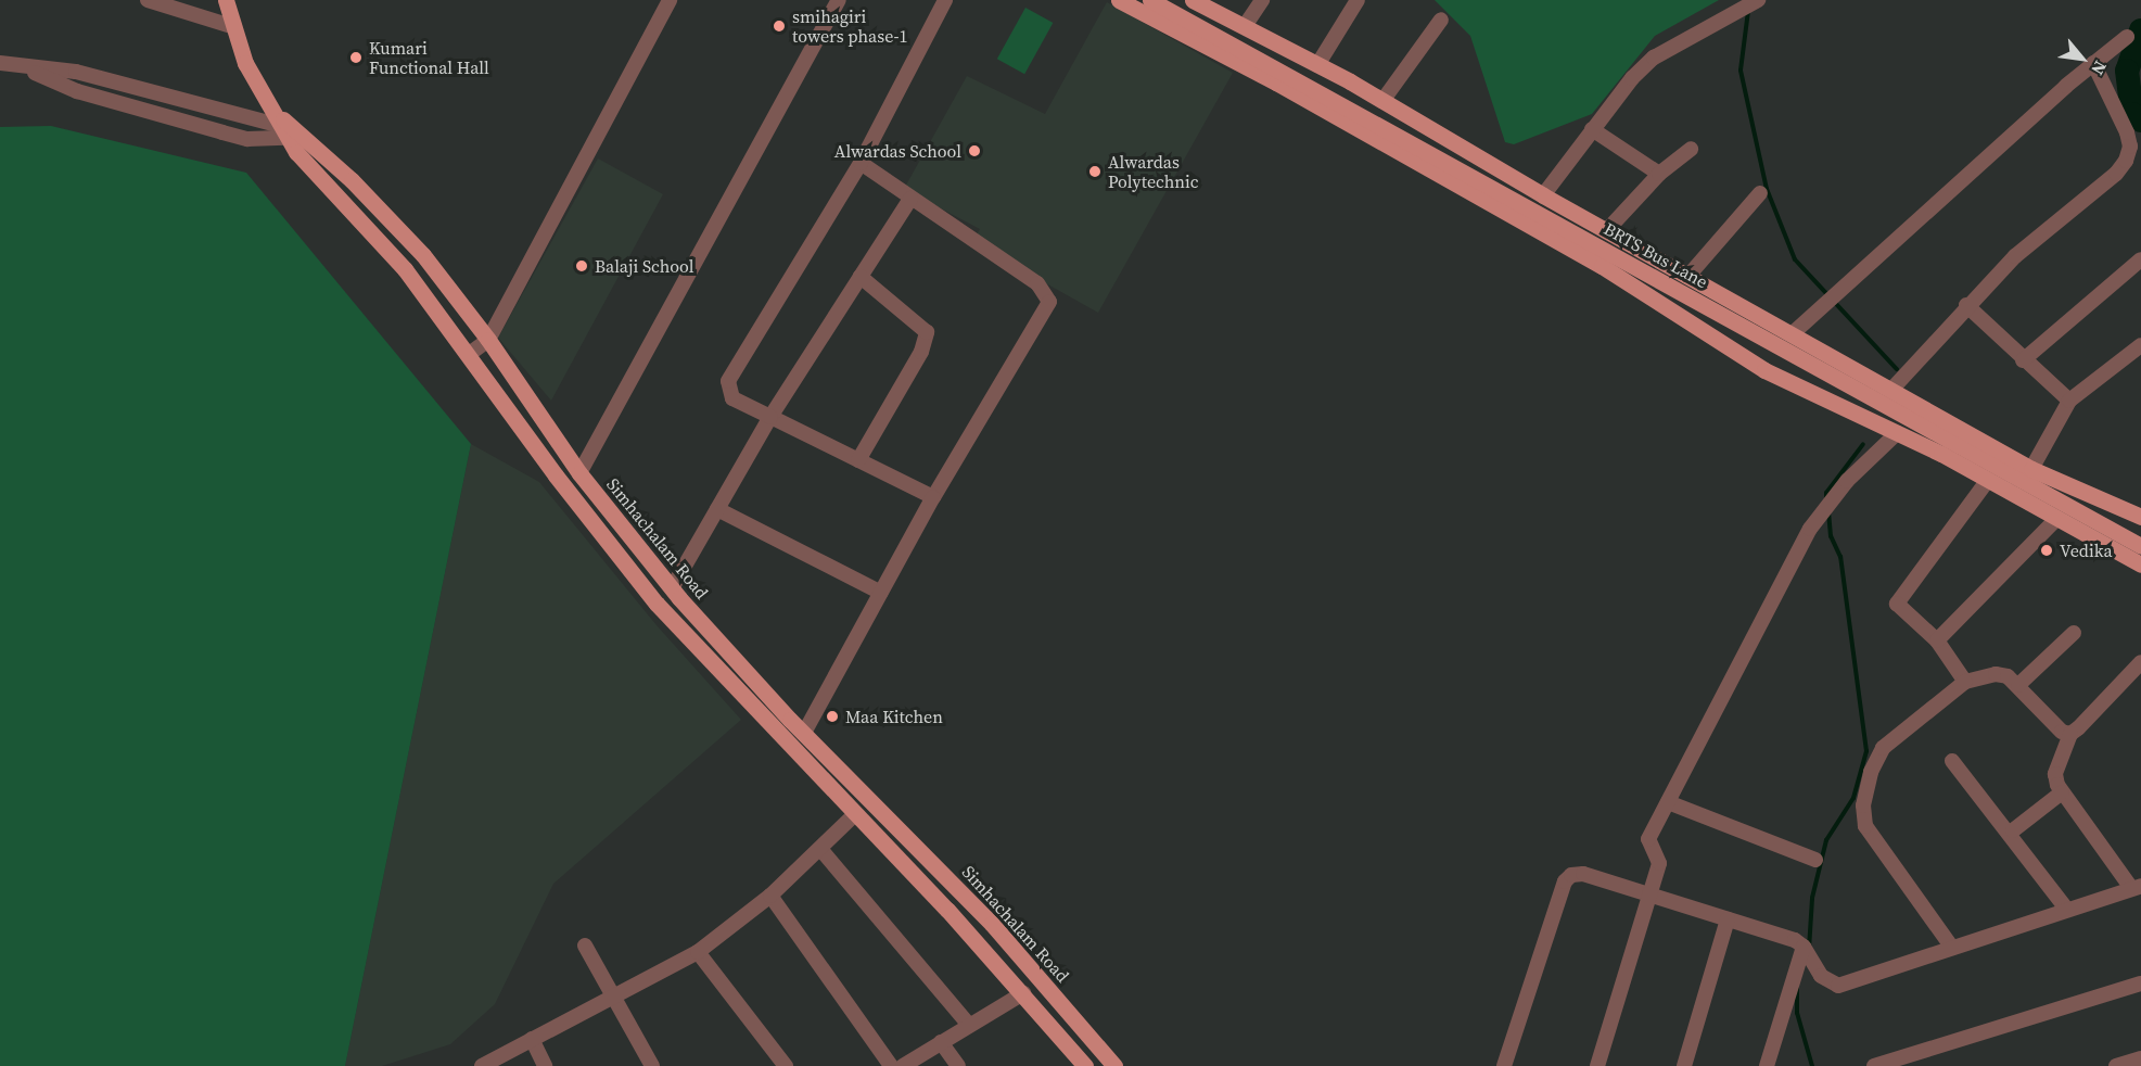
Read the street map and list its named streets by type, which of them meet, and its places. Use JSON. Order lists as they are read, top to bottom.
{
  "streets": {
    "main road": ["BRTS Bus Lane", "Simhachalam Road"]
  },
  "places": [
    "smihagiri towers phase-1",
    "Kumari Functional Hall",
    "Alwardas School",
    "Alwardas Polytechnic",
    "Balaji School",
    "Vedika",
    "Maa Kitchen"
  ],
  "north": "bottom right"
}
